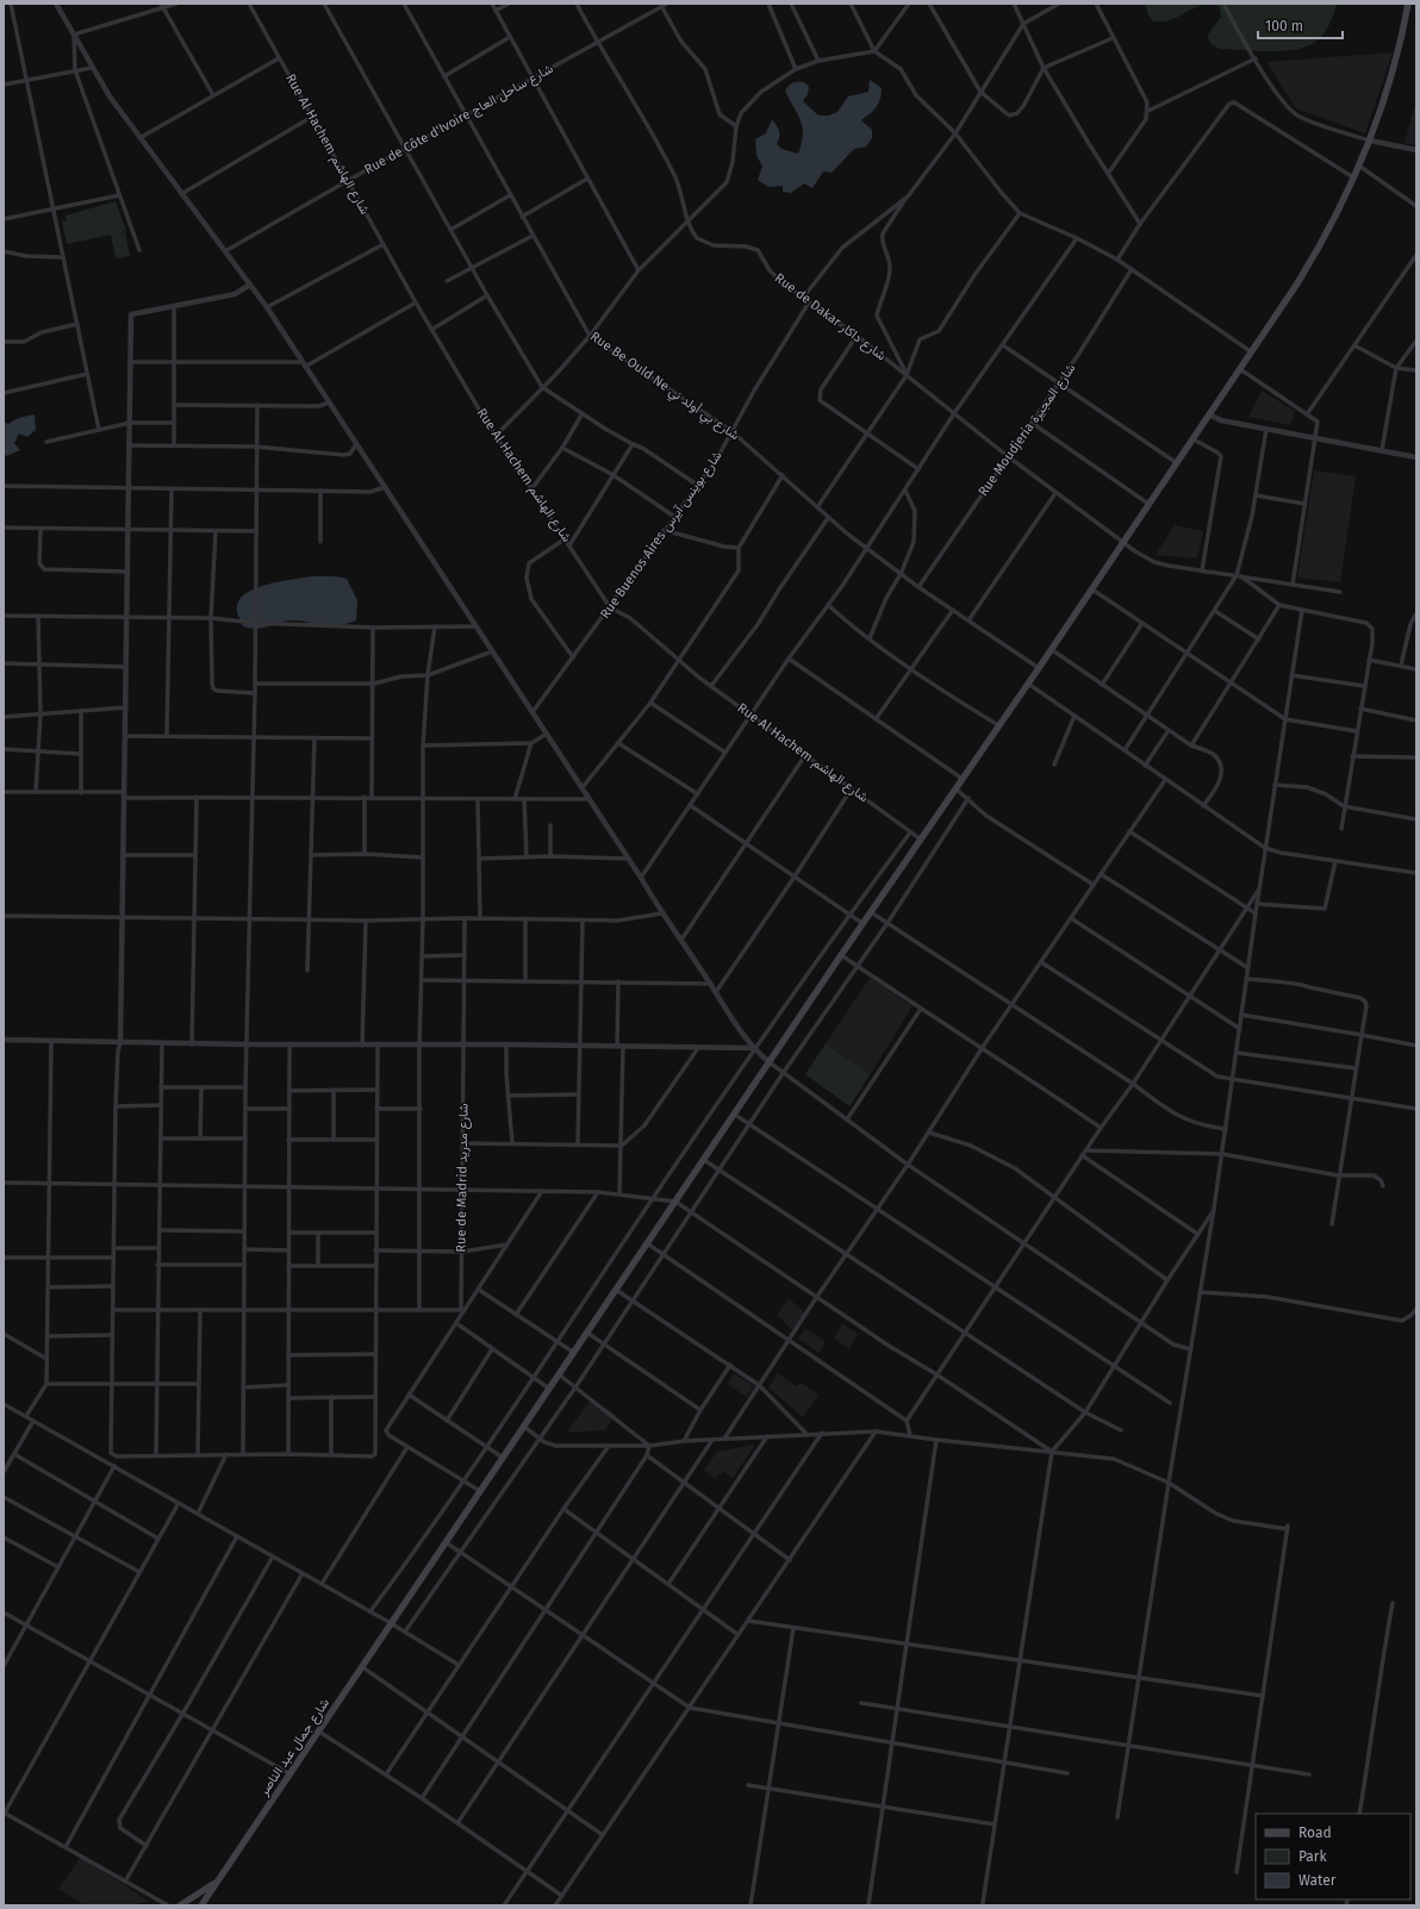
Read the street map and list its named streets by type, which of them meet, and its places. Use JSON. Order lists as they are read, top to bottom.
{
  "streets": {
    "main road": ["شارع جمال عبد الناصر"],
    "street": [
      "Rue de Côte d'Ivoire شارع ساحل العاج",
      "Rue Al Hachem شارع الهاشم",
      "Rue de Dakar شارع داكار",
      "Rue Be Ould Ne شارع بي أولد ني",
      "Rue Moudjeria شارع المجيرة",
      "Rue Buenos Aires شارع بوينس آيرس",
      "Rue de Madrid شارع مدريد"
    ]
  },
  "crossings": [
    ["Rue de Côte d'Ivoire شارع ساحل العاج", "Rue Al Hachem شارع الهاشم"],
    ["Rue de Côte d'Ivoire شارع ساحل العاج", "Rue de Dakar شارع داكار"],
    ["Rue de Côte d'Ivoire شارع ساحل العاج", "Rue Be Ould Ne شارع بي أولد ني"],
    ["Rue Al Hachem شارع الهاشم", "Rue Buenos Aires شارع بوينس آيرس"],
    ["Rue Al Hachem شارع الهاشم", "شارع جمال عبد الناصر"],
    ["Rue de Dakar شارع داكار", "Rue Moudjeria شارع المجيرة"],
    ["Rue de Dakar شارع داكار", "Rue Buenos Aires شارع بوينس آيرس"],
    ["Rue de Dakar شارع داكار", "شارع جمال عبد الناصر"],
    ["Rue Be Ould Ne شارع بي أولد ني", "Rue Moudjeria شارع المجيرة"],
    ["Rue Be Ould Ne شارع بي أولد ني", "Rue Buenos Aires شارع بوينس آيرس"],
    ["Rue Be Ould Ne شارع بي أولد ني", "شارع جمال عبد الناصر"]
  ],
  "legend": ["Road", "Park", "Water"],
  "scale_bar": "100 m"
}
